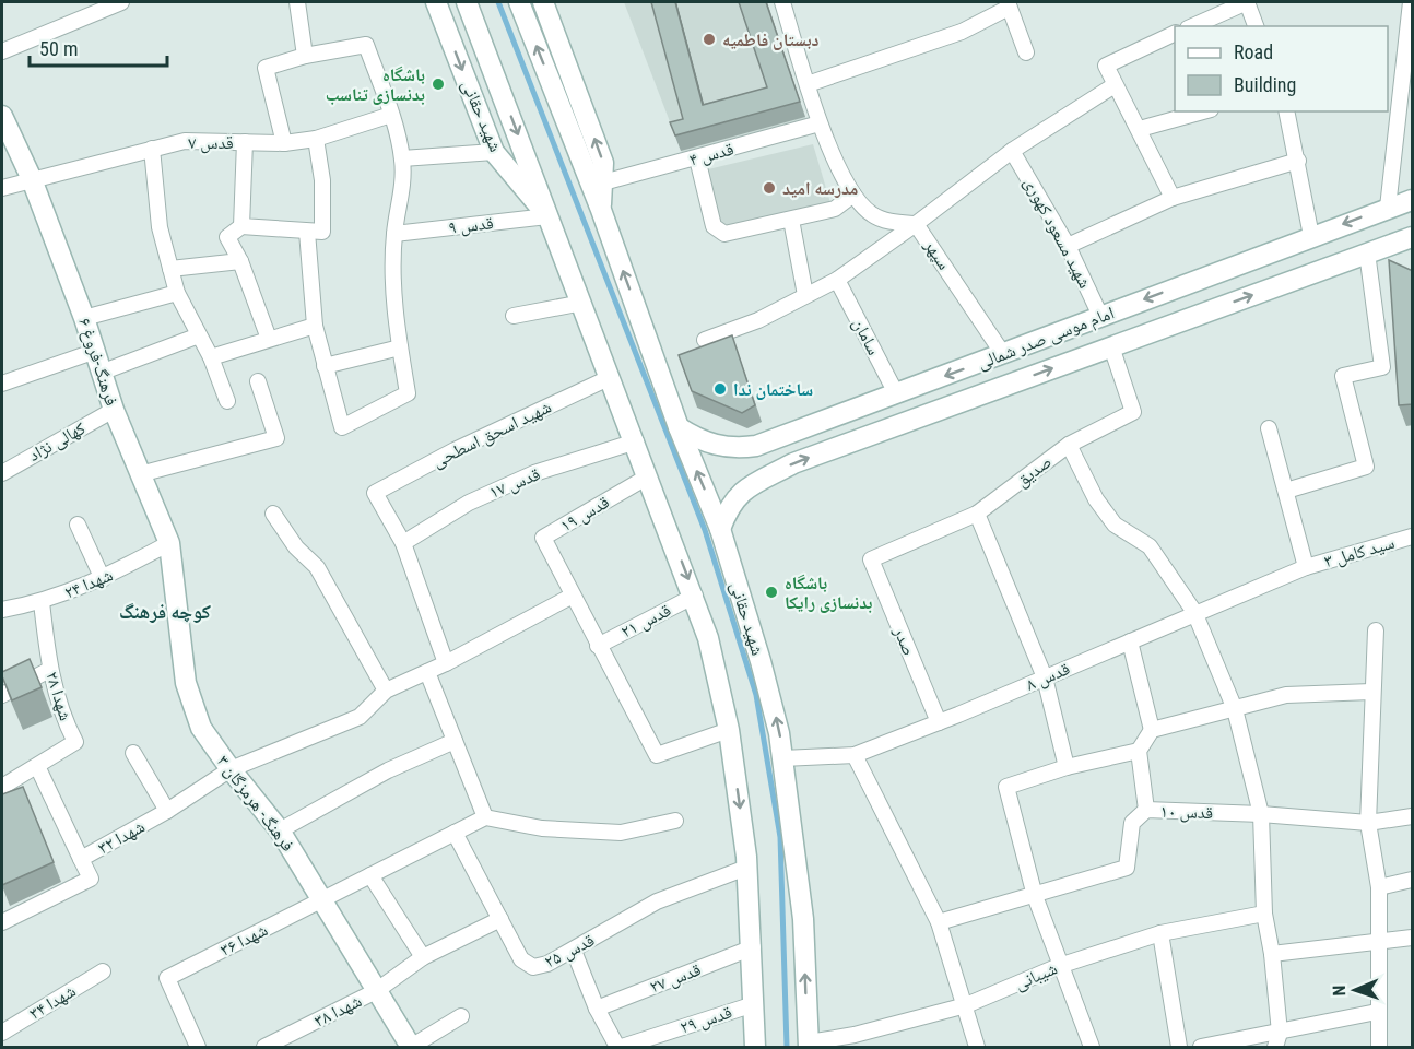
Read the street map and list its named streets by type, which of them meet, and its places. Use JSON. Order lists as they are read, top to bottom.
{
  "streets": {
    "main road": [
      "شهید حقانی",
      "امام موسی صدر شمالی",
      "فرهنگ-فروغ ۶",
      "فرهنگ- هرمزگان ۳"
    ],
    "street": [
      "قدس ۷",
      "قدس ۴",
      "قدس ۹",
      "شهید مسعود کهوری",
      "سپهر",
      "سامان",
      "شهید اسحق اسطحی",
      "کهالی نژاد",
      "صدیق",
      "قدس ۱۷",
      "قدس ۱۹",
      "سید کامل ۳",
      "شهدا ۲۴",
      "قدس ۲۱",
      "صدر",
      "قدس ۸",
      "شهدا ۲۸",
      "قدس ۱۰",
      "شهدا ۳۲",
      "شهدا ۳۶",
      "قدس ۲۵",
      "شیبانی",
      "قدس ۲۷",
      "شهدا ۳۴",
      "شهدا ۳۸",
      "قدس ۲۹"
    ]
  },
  "crossings": [
    ["شهید حقانی", "قدس ۴"],
    ["شهید حقانی", "قدس ۹"],
    ["شهید حقانی", "امام موسی صدر شمالی"],
    ["شهید حقانی", "شهید اسحق اسطحی"],
    ["شهید حقانی", "قدس ۱۷"],
    ["شهید حقانی", "قدس ۱۹"],
    ["شهید حقانی", "قدس ۲۱"],
    ["شهید حقانی", "قدس ۸"],
    ["شهید حقانی", "قدس ۲۵"],
    ["شهید حقانی", "شیبانی"],
    ["شهید حقانی", "قدس ۲۷"],
    ["شهید حقانی", "قدس ۲۹"],
    ["قدس ۷", "فرهنگ-فروغ ۶"],
    ["شهید مسعود کهوری", "سپهر"],
    ["شهید مسعود کهوری", "امام موسی صدر شمالی"],
    ["سپهر", "امام موسی صدر شمالی"],
    ["سامان", "امام موسی صدر شمالی"],
    ["امام موسی صدر شمالی", "صدیق"],
    ["فرهنگ-فروغ ۶", "کهالی نژاد"],
    ["فرهنگ-فروغ ۶", "شهدا ۲۴"],
    ["فرهنگ-فروغ ۶", "فرهنگ- هرمزگان ۳"],
    ["شهید اسحق اسطحی", "قدس ۱۷"],
    ["صدیق", "صدر"],
    ["قدس ۱۹", "شهدا ۳۲"],
    ["سید کامل ۳", "قدس ۸"],
    ["شهدا ۲۴", "شهدا ۲۸"],
    ["صدر", "قدس ۸"],
    ["فرهنگ- هرمزگان ۳", "شهدا ۳۲"],
    ["فرهنگ- هرمزگان ۳", "شهدا ۳۶"],
    ["فرهنگ- هرمزگان ۳", "شهدا ۳۸"],
    ["شهدا ۳۶", "قدس ۲۵"],
    ["قدس ۲۵", "شهدا ۳۸"]
  ],
  "districts": ["کوچه فرهنگ"],
  "places": [
    "دبستان فاطمیه",
    "باشگاه بدنسازی تناسب",
    "مدرسه امید",
    "ساختمان ندا",
    "باشگاه بدنسازی رایکا"
  ],
  "legend": ["Road", "Building"],
  "scale_bar": "50 m",
  "north": "left"
}
